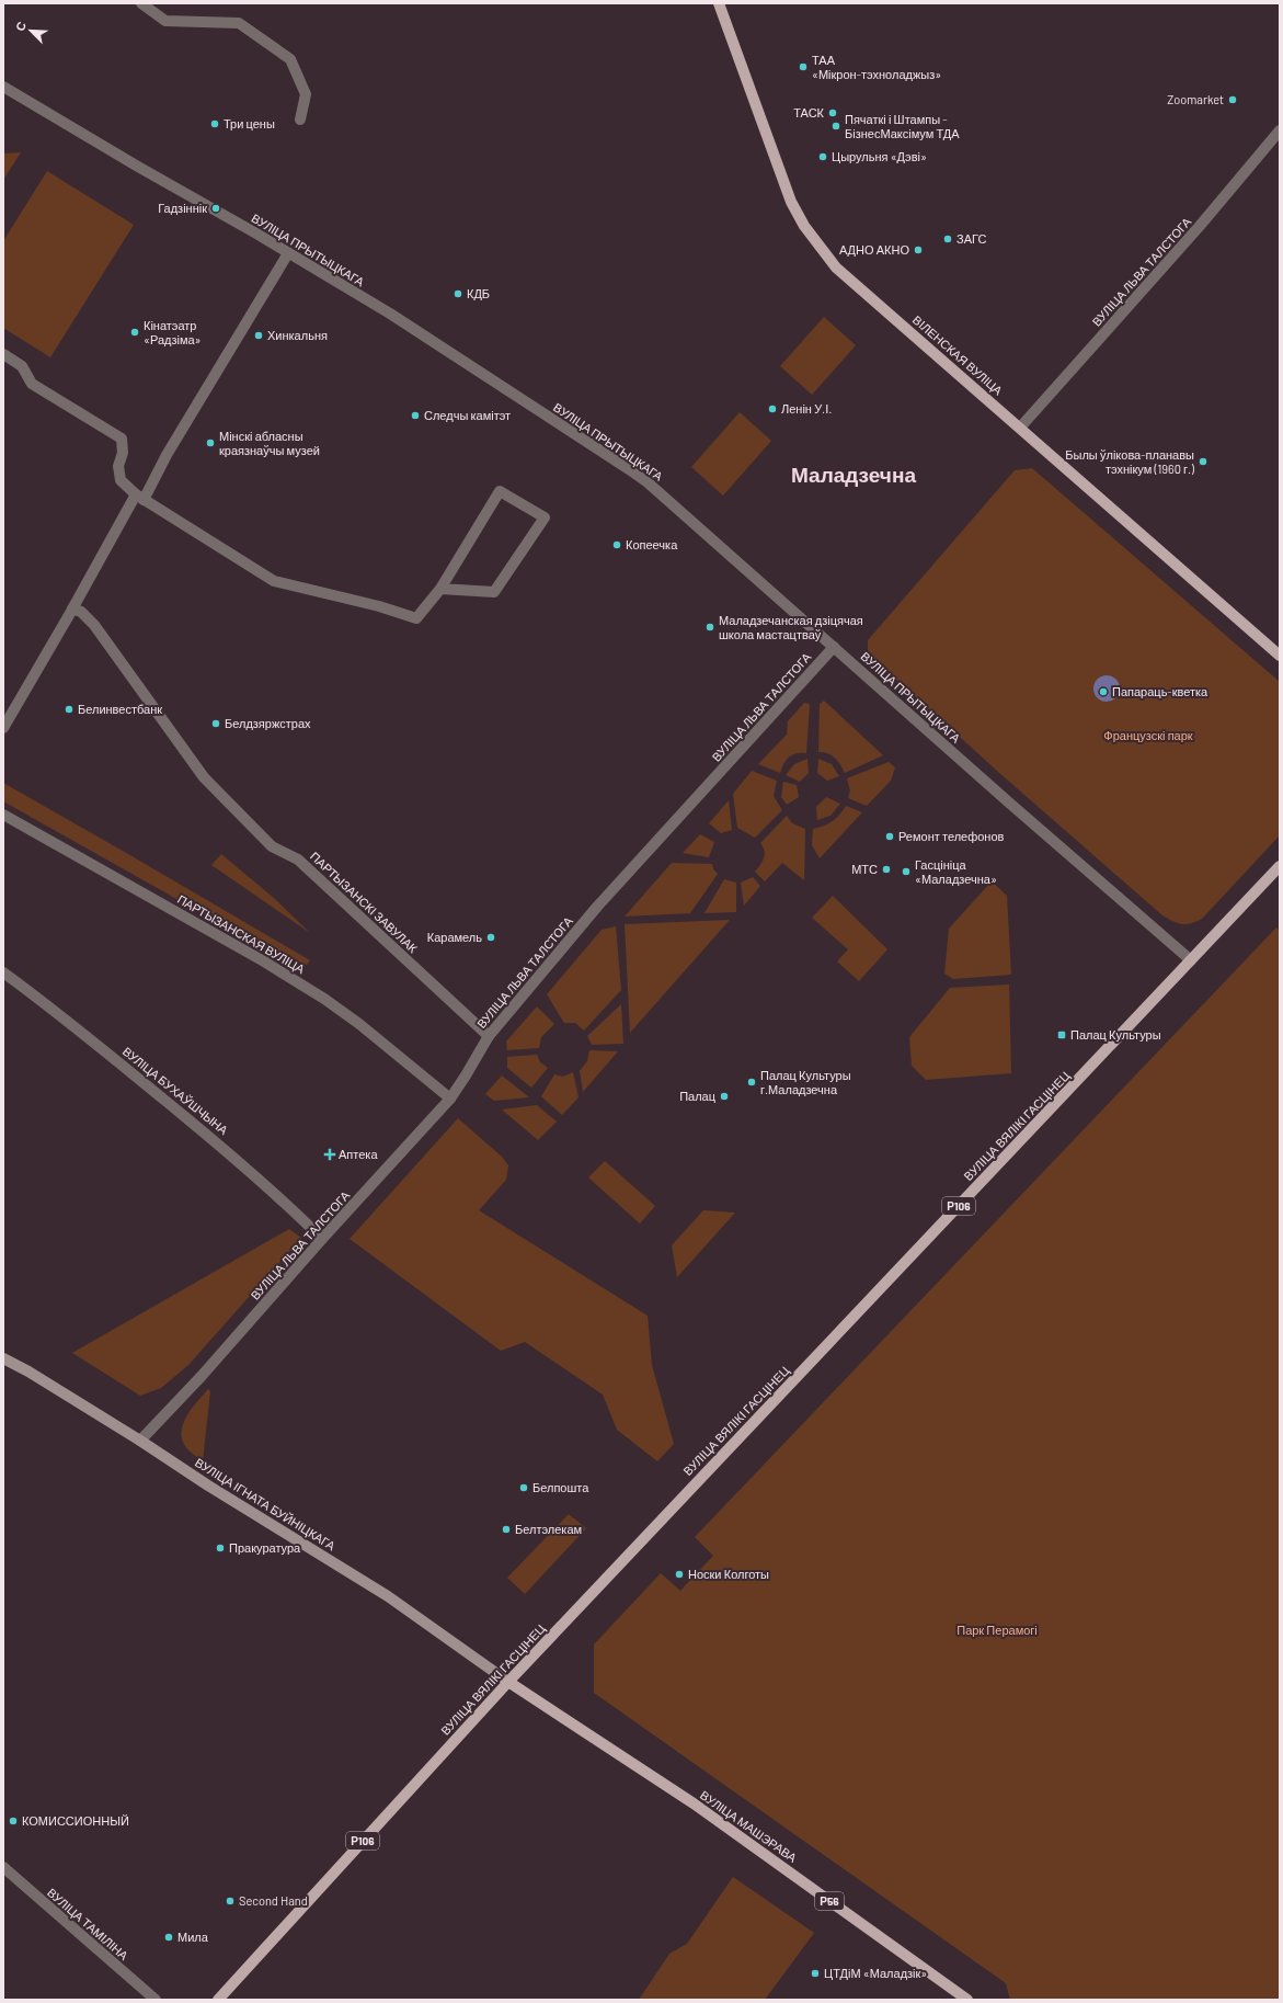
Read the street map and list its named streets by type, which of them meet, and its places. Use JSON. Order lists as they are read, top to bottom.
{
  "streets": {
    "main road": [
      "ВІЛЕНСКАЯ ВУЛІЦА",
      "ВУЛІЦА ВЯЛІКІ ГАСЦІНЕЦ",
      "Р106",
      "ВУЛІЦА МАШЭРАВА",
      "Р56"
    ],
    "street": [
      "ВУЛІЦА ПРЫТЫЦКАГА",
      "ВУЛІЦА ЛЬВА ТАЛСТОГА",
      "ПАРТЫЗАНСКІ ЗАВУЛАК",
      "ПАРТЫЗАНСКАЯ ВУЛІЦА",
      "ВУЛІЦА БУХАЎШЧЫНА",
      "ВУЛІЦА ІГНАТА БУЙНІЦКАГА",
      "ВУЛІЦА ТАМІЛІНА"
    ]
  },
  "crossings": [
    ["ВУЛІЦА ПРЫТЫЦКАГА", "ВУЛІЦА ЛЬВА ТАЛСТОГА"],
    ["ВУЛІЦА ПРЫТЫЦКАГА", "ВУЛІЦА ВЯЛІКІ ГАСЦІНЕЦ"],
    ["ВУЛІЦА ЛЬВА ТАЛСТОГА", "ВІЛЕНСКАЯ ВУЛІЦА"],
    ["ВУЛІЦА ЛЬВА ТАЛСТОГА", "ПАРТЫЗАНСКІ ЗАВУЛАК"],
    ["ВУЛІЦА ЛЬВА ТАЛСТОГА", "ПАРТЫЗАНСКАЯ ВУЛІЦА"],
    ["ВУЛІЦА ЛЬВА ТАЛСТОГА", "ВУЛІЦА БУХАЎШЧЫНА"],
    ["ВУЛІЦА ЛЬВА ТАЛСТОГА", "ВУЛІЦА ІГНАТА БУЙНІЦКАГА"],
    ["ВУЛІЦА ВЯЛІКІ ГАСЦІНЕЦ", "ВУЛІЦА ІГНАТА БУЙНІЦКАГА"],
    ["ВУЛІЦА ВЯЛІКІ ГАСЦІНЕЦ", "ВУЛІЦА МАШЭРАВА"],
    ["ВУЛІЦА ІГНАТА БУЙНІЦКАГА", "ВУЛІЦА МАШЭРАВА"]
  ],
  "districts": ["Маладзечна"],
  "parks": ["Французскі парк", "Парк Перамогі"],
  "places": {
    "other": [
      "ТАА «Мікрон-тэхноладжыз»",
      "Zoomarket",
      "ТАСК",
      "Три цены",
      "Пячаткі і Штампы - БізнесМаксімум ТДА",
      "Цырульня «Дэві»",
      "Гадзіннік",
      "ЗАГС",
      "АДНО АКНО",
      "КДБ",
      "Кінатэатр «Радзіма»",
      "Хинкальня",
      "Ленін У.І.",
      "Следчы камітэт",
      "Мінскі абласны краязнаўчы музей",
      "Былы ўлікова-планавы тэхнікум (1960 г.)",
      "Копеечка",
      "Маладзечанская дзіцячая школа мастацтваў",
      "Папараць-кветка",
      "Белинвестбанк",
      "Белдзяржстрах",
      "Ремонт телефонов",
      "МТС",
      "Гасцініца «Маладзечна»",
      "Карамель",
      "Палац Культуры г.Маладзечна",
      "Палац",
      "Белпошта",
      "Белтэлекам",
      "Пракуратура",
      "Носки Колготы",
      "КОМИССИОННЫЙ",
      "Second Hand",
      "Мила",
      "ЦТДіМ «Маладзік»"
    ],
    "transit": ["Палац Культуры"],
    "health": ["Аптека"]
  },
  "north": "top left"
}
